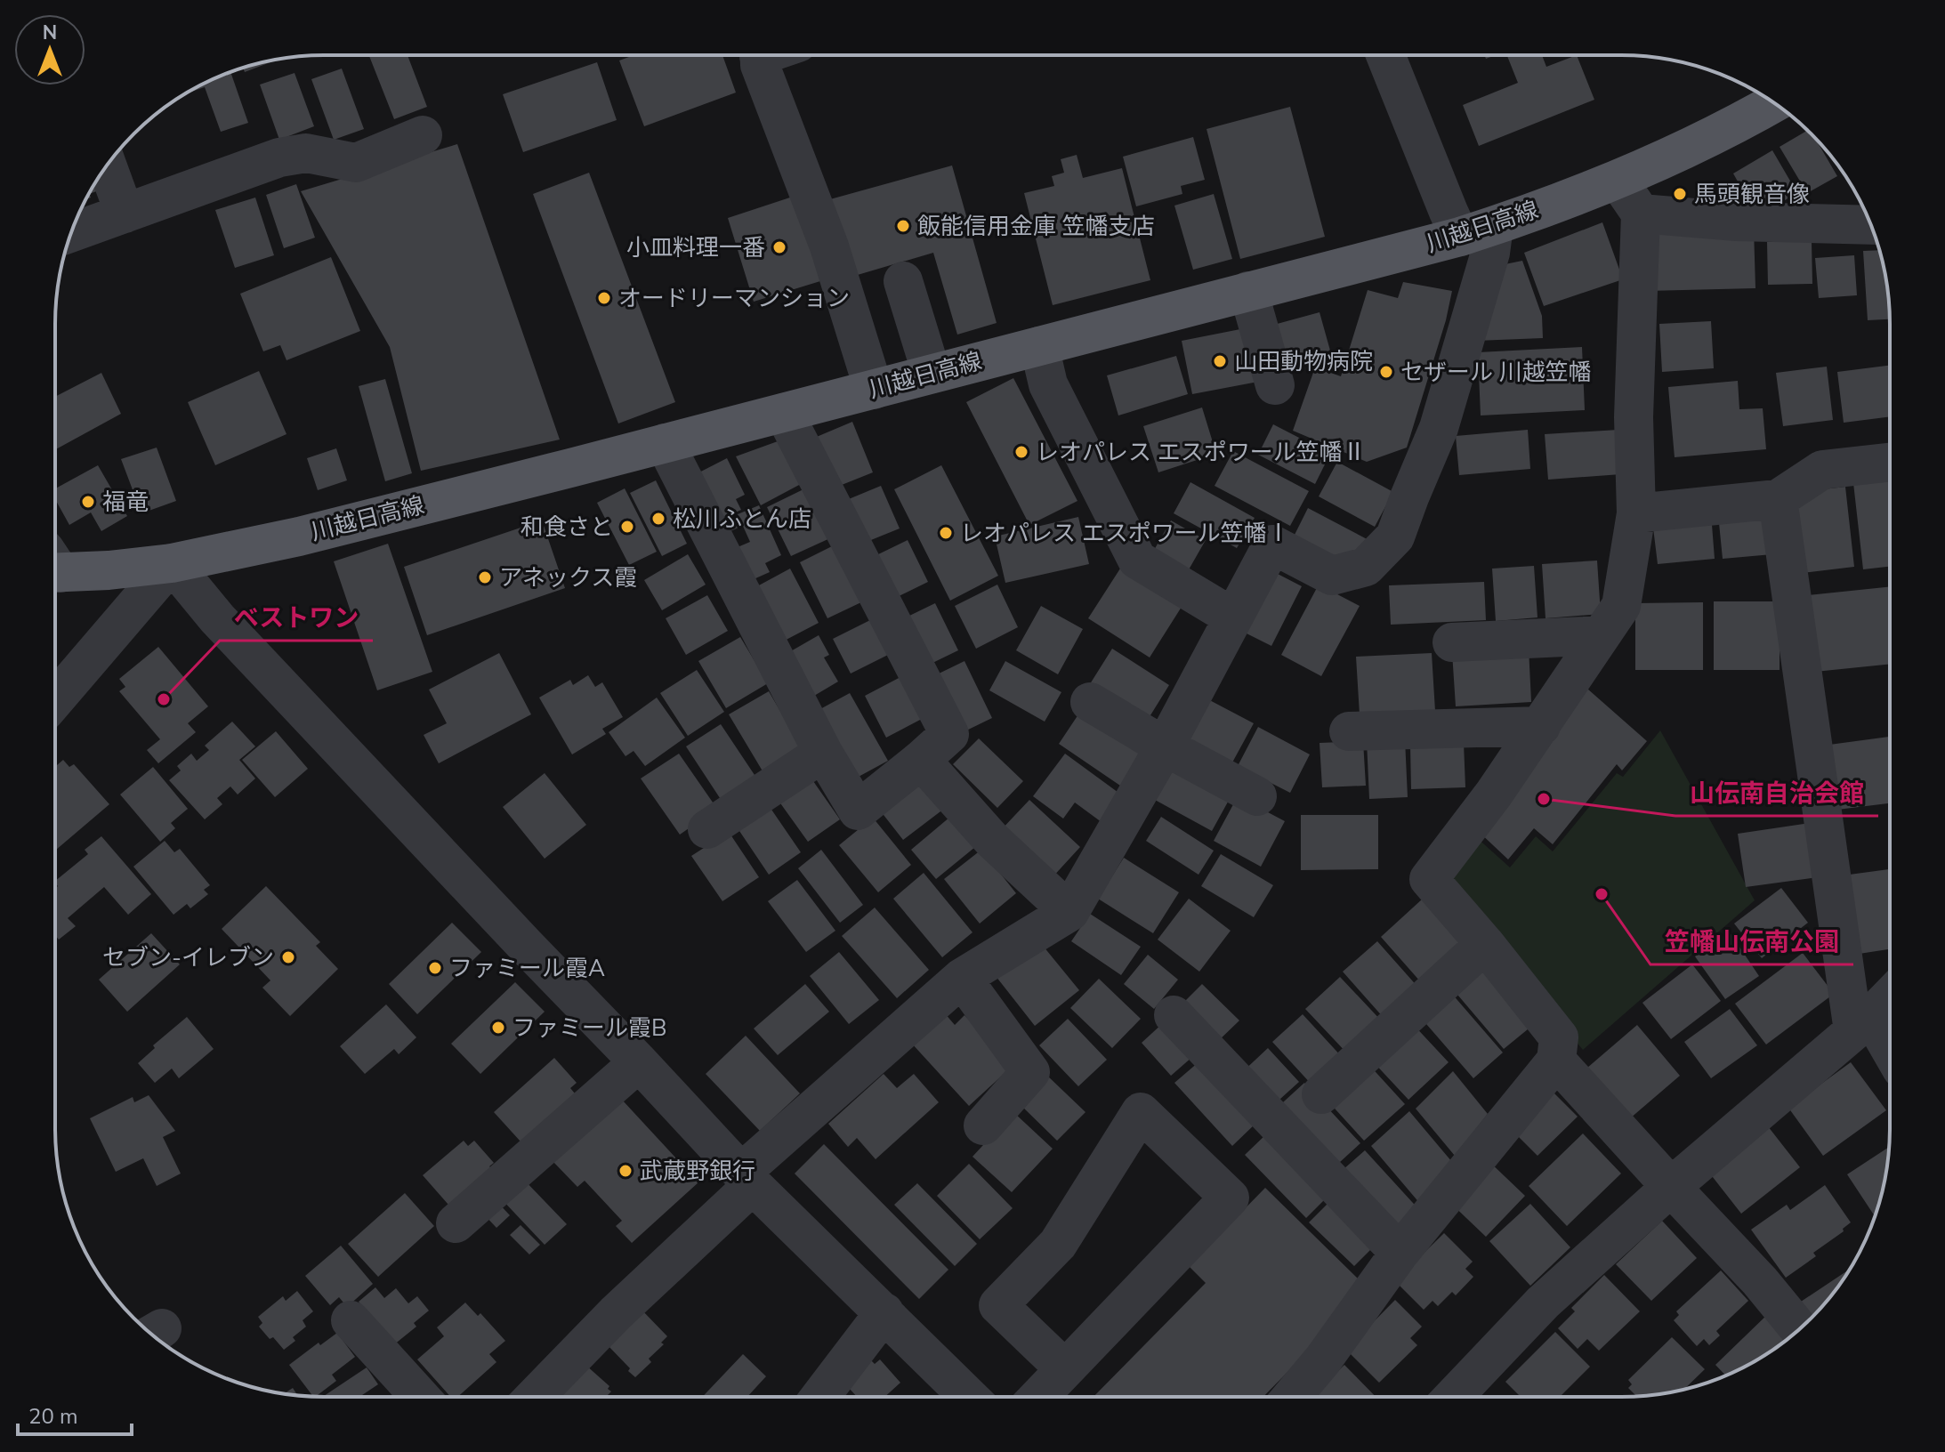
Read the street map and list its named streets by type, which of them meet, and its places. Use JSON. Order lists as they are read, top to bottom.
{
  "streets": {
    "main road": ["川越日高線"]
  },
  "places": [
    "馬頭観音像",
    "飯能信用金庫 笠幡支店",
    "小皿料理一番",
    "オードリーマンション",
    "山田動物病院",
    "セザール 川越笠幡",
    "レオパレス エスポワール笠幡Ⅱ",
    "福竜",
    "松川ふとん店",
    "和食さと",
    "レオパレス エスポワール笠幡Ⅰ",
    "アネックス霞",
    "ベストワン",
    "山伝南自治会館",
    "笠幡山伝南公園",
    "セブン-イレブン",
    "ファミール霞A",
    "ファミール霞B",
    "武蔵野銀行"
  ],
  "scale_bar": "20 m",
  "north": "top"
}
